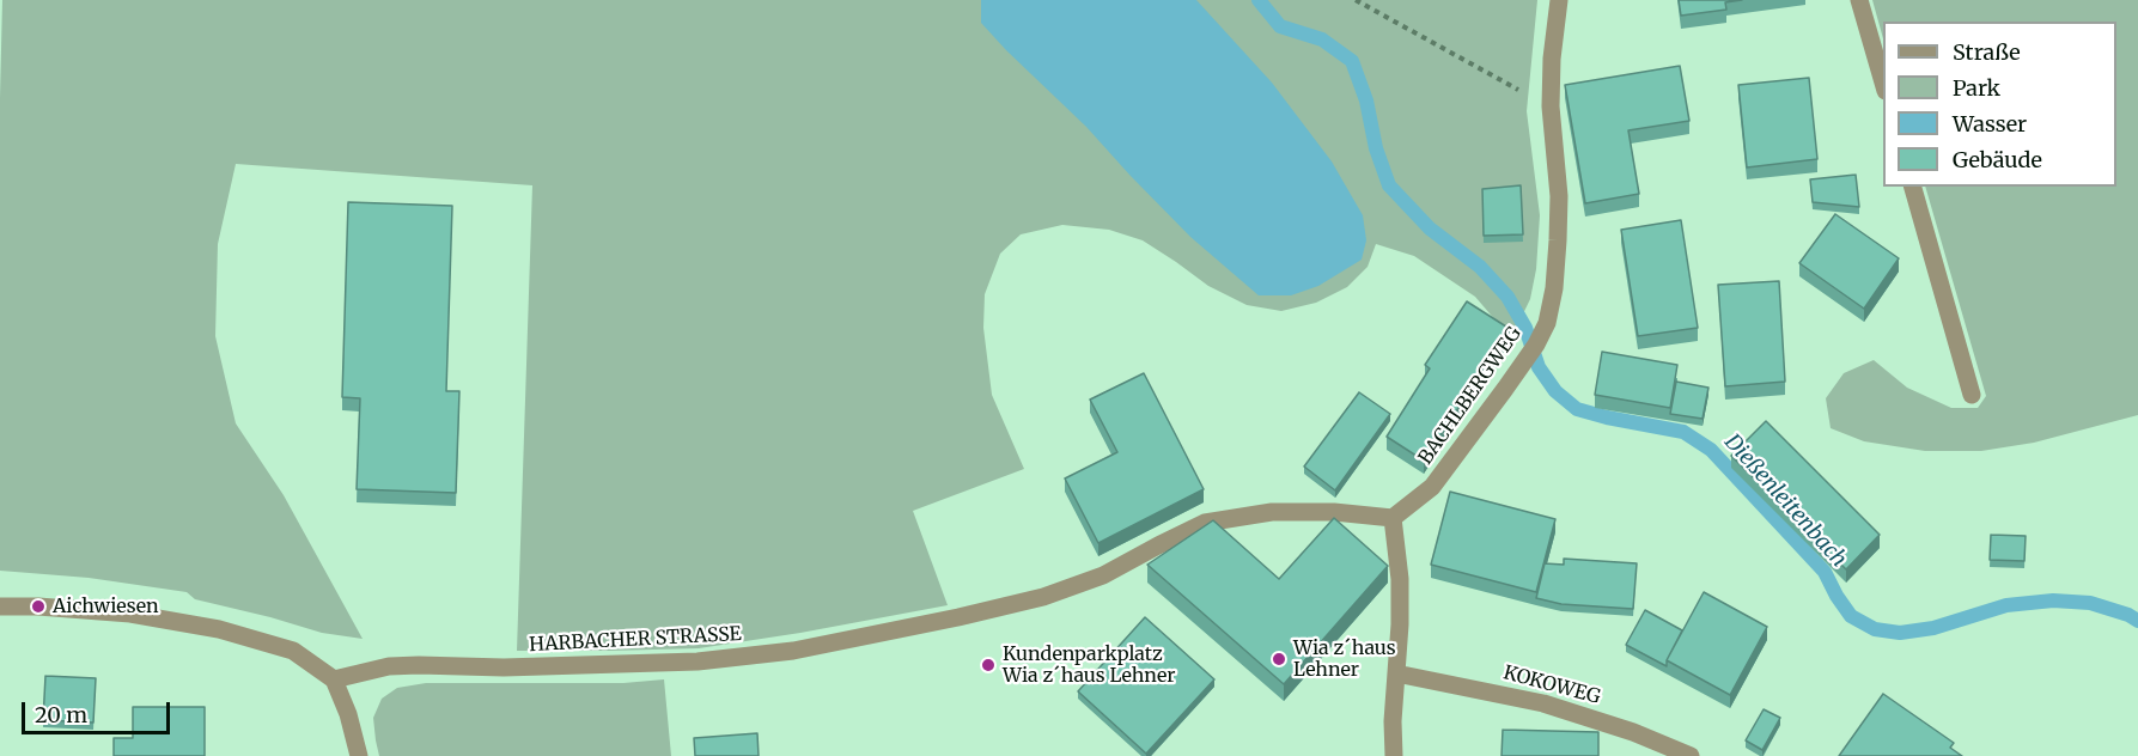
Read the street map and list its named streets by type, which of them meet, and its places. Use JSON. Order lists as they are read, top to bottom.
{
  "streets": {
    "street": ["BACHLBERGWEG", "HARBACHER STRASSE", "KOKOWEG"]
  },
  "crossings": [
    ["BACHLBERGWEG", "HARBACHER STRASSE"]
  ],
  "water": ["Dießenleitenbach"],
  "places": ["Aichwiesen", "Wia z´haus Lehner", "Kundenparkplatz Wia z´haus Lehner"],
  "legend": [
    "Straße",
    "Park",
    "Wasser",
    "Gebäude"
  ],
  "scale_bar": "20 m"
}
